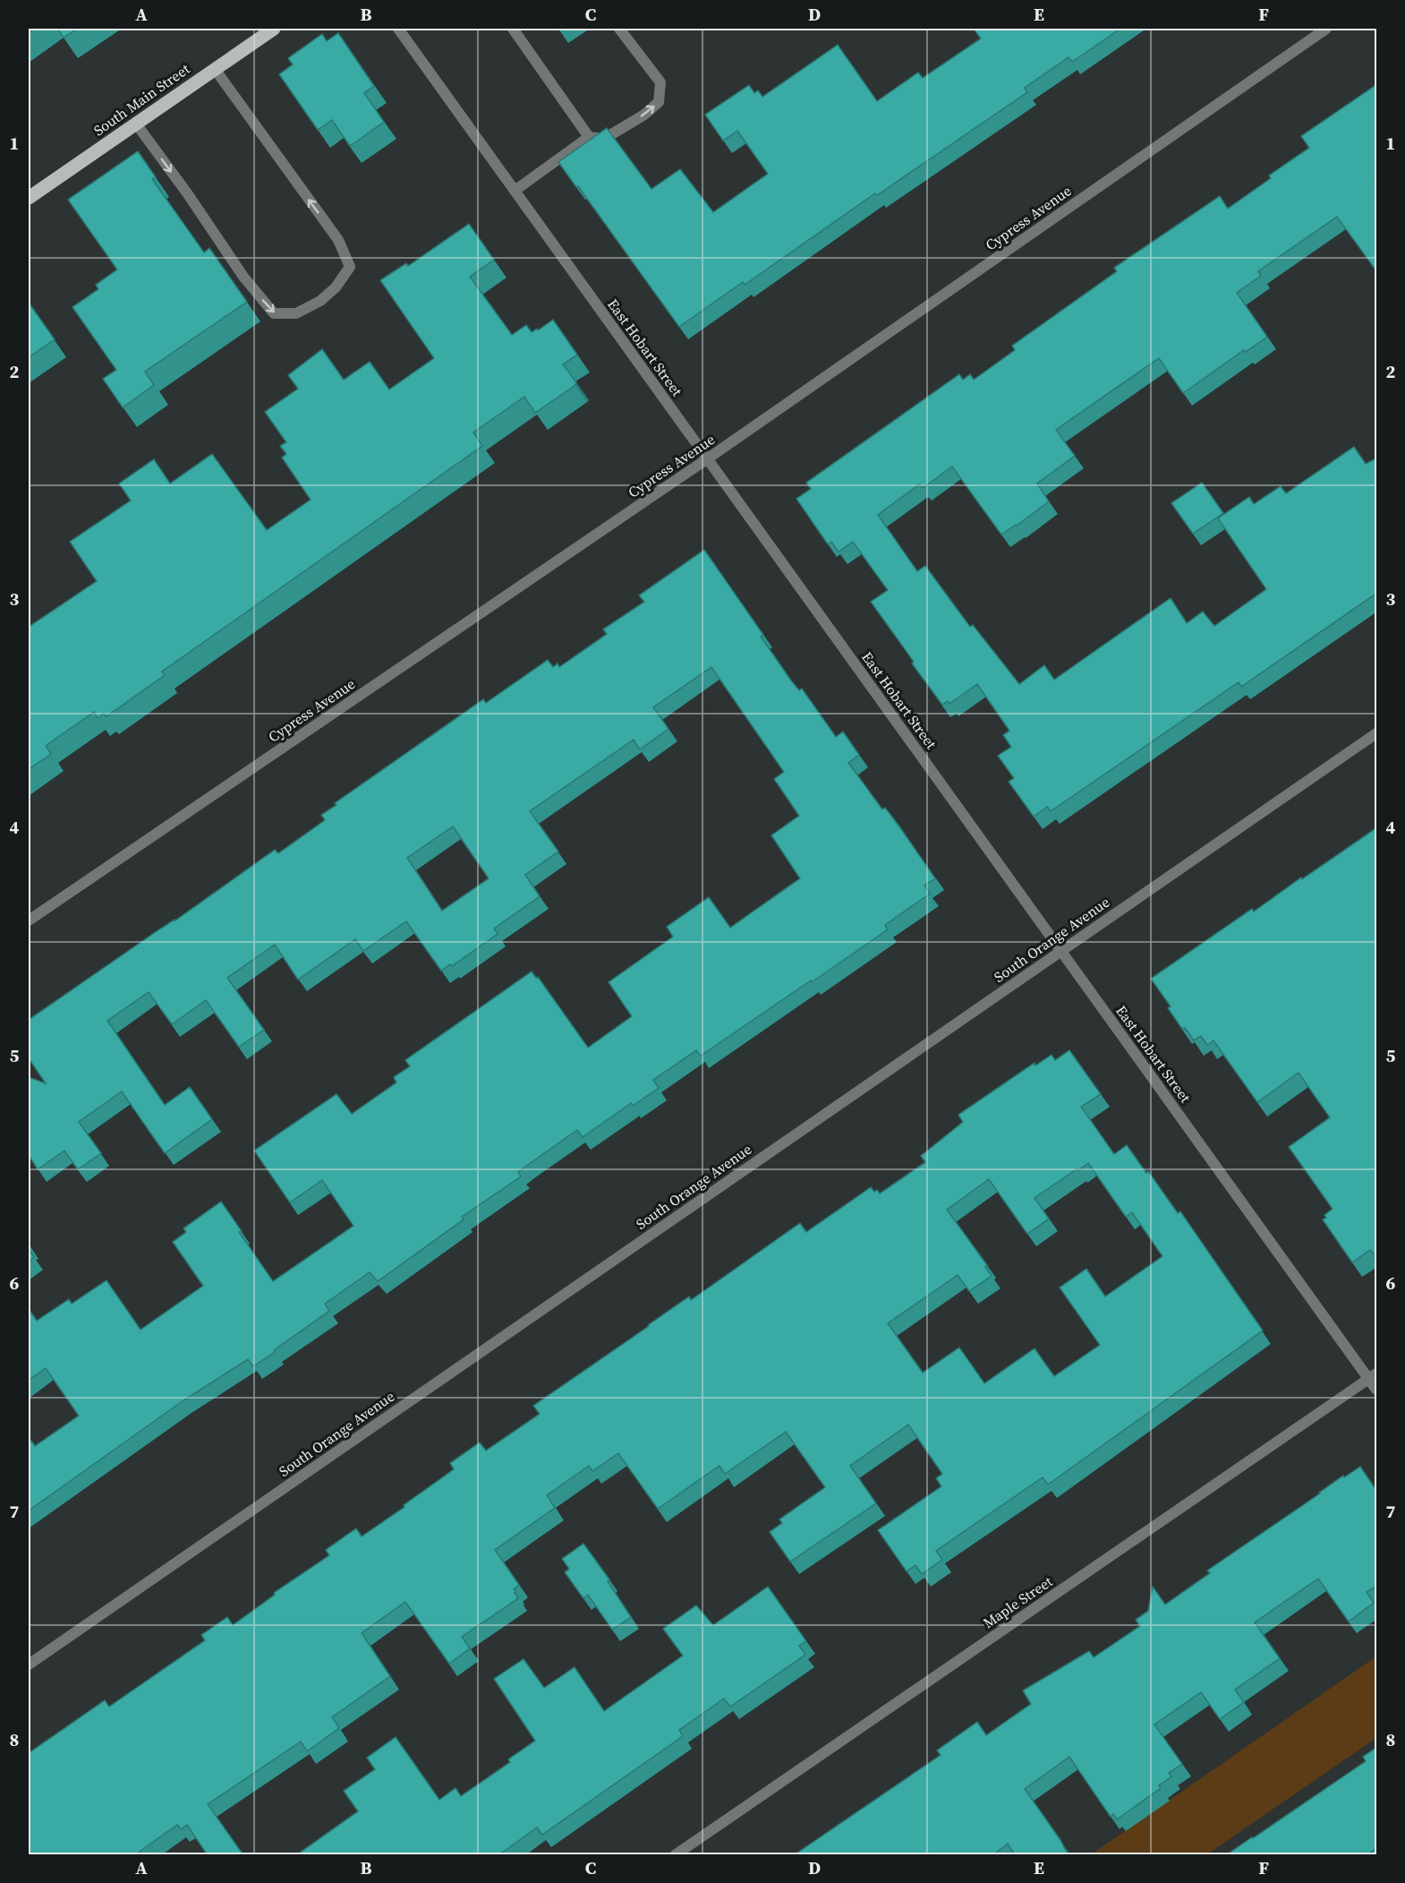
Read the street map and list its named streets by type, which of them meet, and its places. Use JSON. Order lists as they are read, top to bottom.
{
  "streets": {
    "main road": ["South Main Street"],
    "street": [
      "Cypress Avenue",
      "East Hobart Street",
      "South Orange Avenue",
      "Maple Street"
    ]
  },
  "crossings": [
    ["Cypress Avenue", "East Hobart Street"],
    ["East Hobart Street", "South Orange Avenue"],
    ["East Hobart Street", "Maple Street"]
  ],
  "grid": {
    "columns": [
      "A",
      "B",
      "C",
      "D",
      "E",
      "F"
    ],
    "rows": [
      "1",
      "2",
      "3",
      "4",
      "5",
      "6",
      "7",
      "8"
    ]
  }
}
